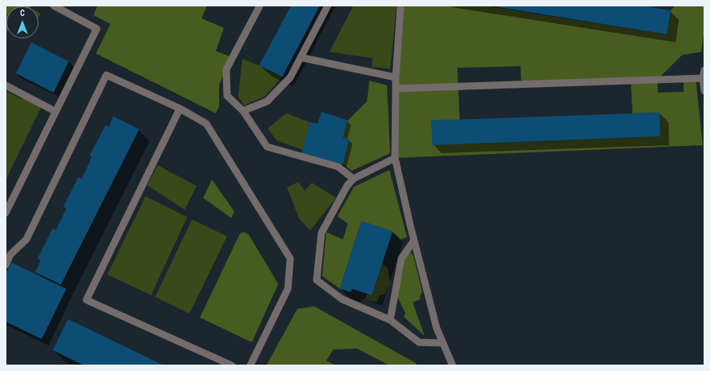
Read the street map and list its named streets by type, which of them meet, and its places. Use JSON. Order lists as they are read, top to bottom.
{
  "north": "top"
}
